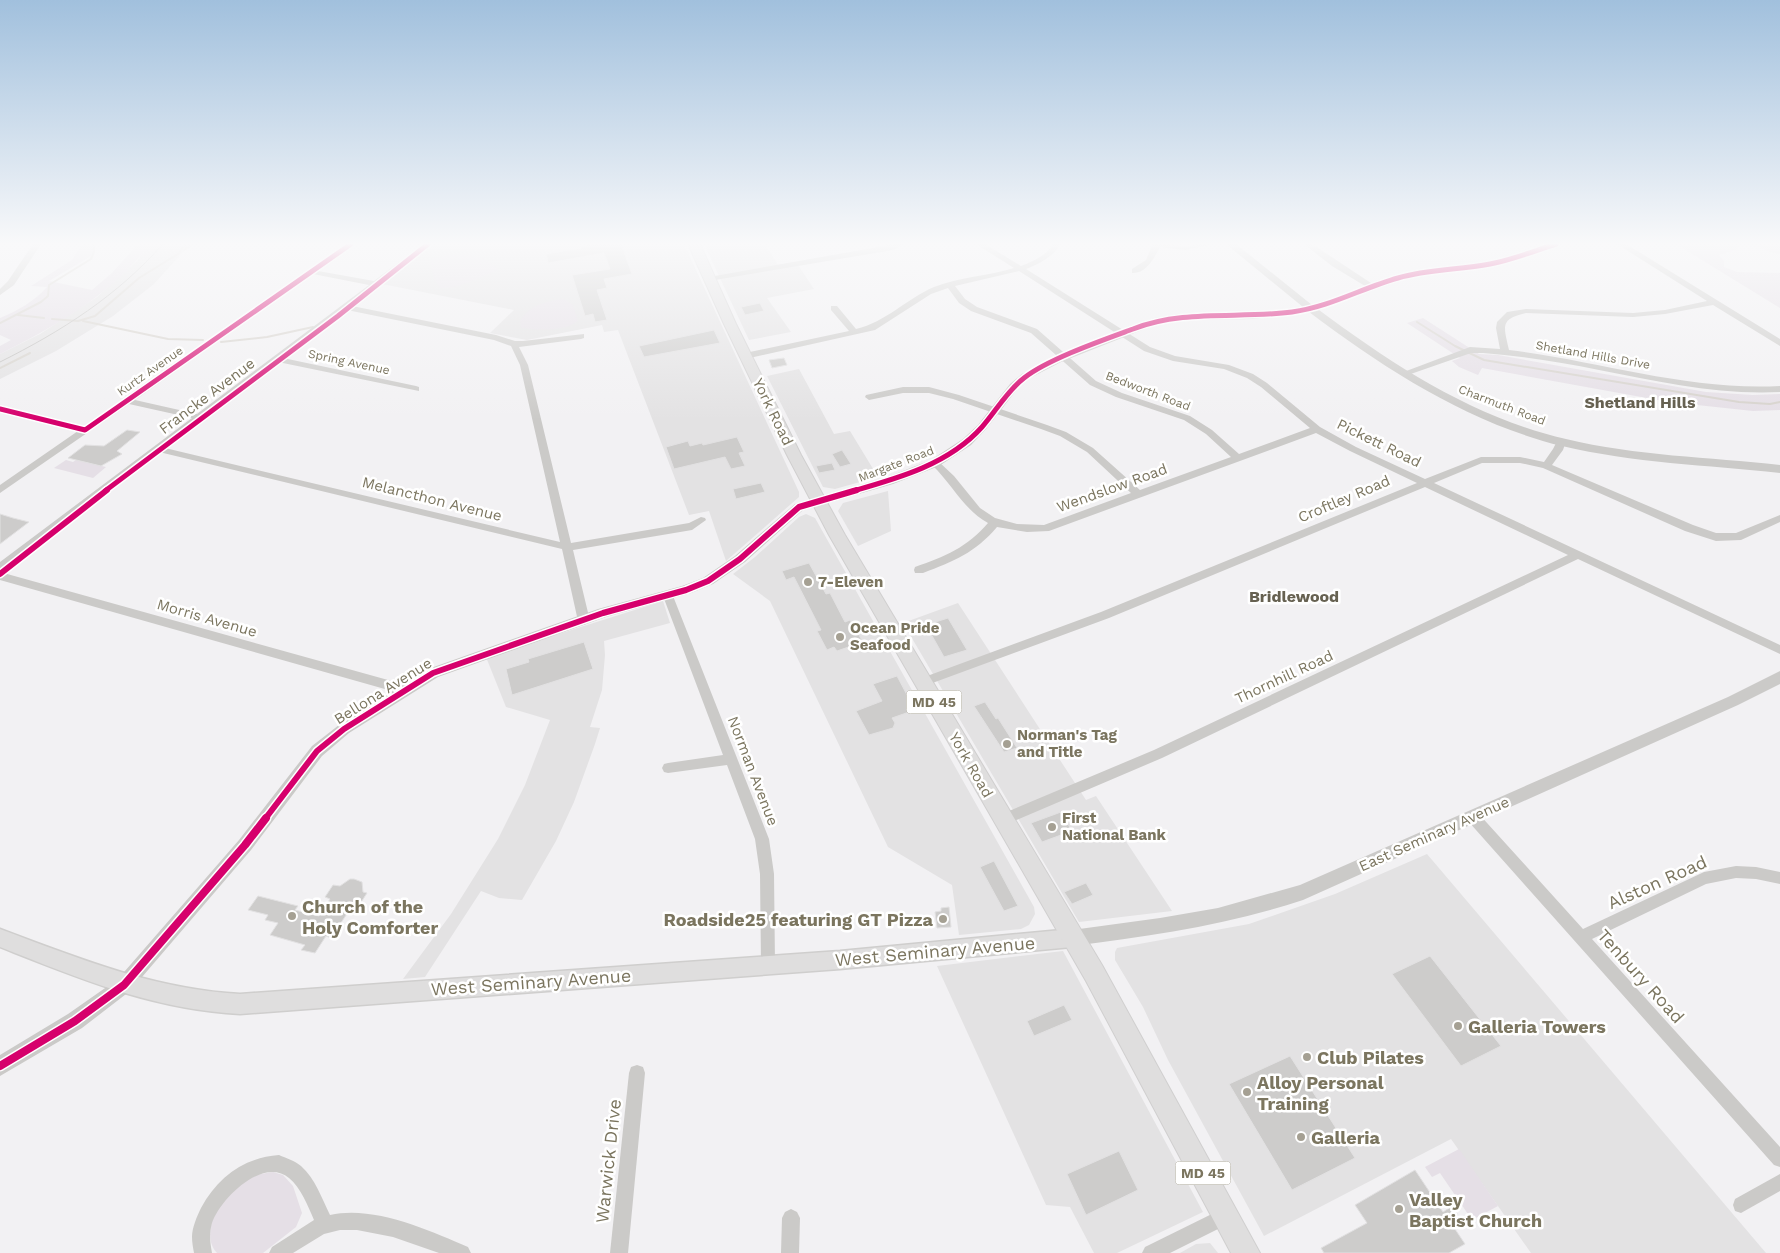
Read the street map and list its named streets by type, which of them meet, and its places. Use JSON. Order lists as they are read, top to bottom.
{
  "streets": {
    "main road": ["York Road", "MD 45", "West Seminary Avenue"],
    "street": [
      "Shetland Hills Drive",
      "Spring Avenue",
      "Kurtz Avenue",
      "Bedworth Road",
      "Francke Avenue",
      "Charmuth Road",
      "Pickett Road",
      "Margate Road",
      "Wendslow Road",
      "Melancthon Avenue",
      "Croftley Road",
      "Morris Avenue",
      "Thornhill Road",
      "Bellona Avenue",
      "Norman Avenue",
      "East Seminary Avenue",
      "Alston Road",
      "Tenbury Road",
      "Warwick Drive"
    ]
  },
  "crossings": [
    ["Shetland Hills Drive", "Charmuth Road"],
    ["Spring Avenue", "Francke Avenue"],
    ["Bedworth Road", "Margate Road"],
    ["Bedworth Road", "Wendslow Road"],
    ["Francke Avenue", "Melancthon Avenue"],
    ["Charmuth Road", "Margate Road"],
    ["York Road", "Margate Road"],
    ["York Road", "Croftley Road"],
    ["York Road", "Thornhill Road"],
    ["York Road", "Bellona Avenue"],
    ["York Road", "East Seminary Avenue"],
    ["York Road", "West Seminary Avenue"],
    ["Pickett Road", "Margate Road"],
    ["Pickett Road", "Wendslow Road"],
    ["Pickett Road", "Croftley Road"],
    ["Pickett Road", "Thornhill Road"],
    ["Margate Road", "Wendslow Road"],
    ["Margate Road", "Bellona Avenue"],
    ["Morris Avenue", "Bellona Avenue"],
    ["Bellona Avenue", "Norman Avenue"],
    ["Bellona Avenue", "West Seminary Avenue"],
    ["Norman Avenue", "West Seminary Avenue"],
    ["East Seminary Avenue", "West Seminary Avenue"],
    ["East Seminary Avenue", "Tenbury Road"],
    ["Alston Road", "Tenbury Road"]
  ],
  "districts": ["Shetland Hills", "Bridlewood"],
  "places": [
    "7-Eleven",
    "Ocean Pride Seafood",
    "Norman's Tag and Title",
    "First National Bank",
    "Church of the Holy Comforter",
    "Roadside25 featuring GT Pizza",
    "Galleria Towers",
    "Club Pilates",
    "Alloy Personal Training",
    "Galleria",
    "Valley Baptist Church"
  ]
}
